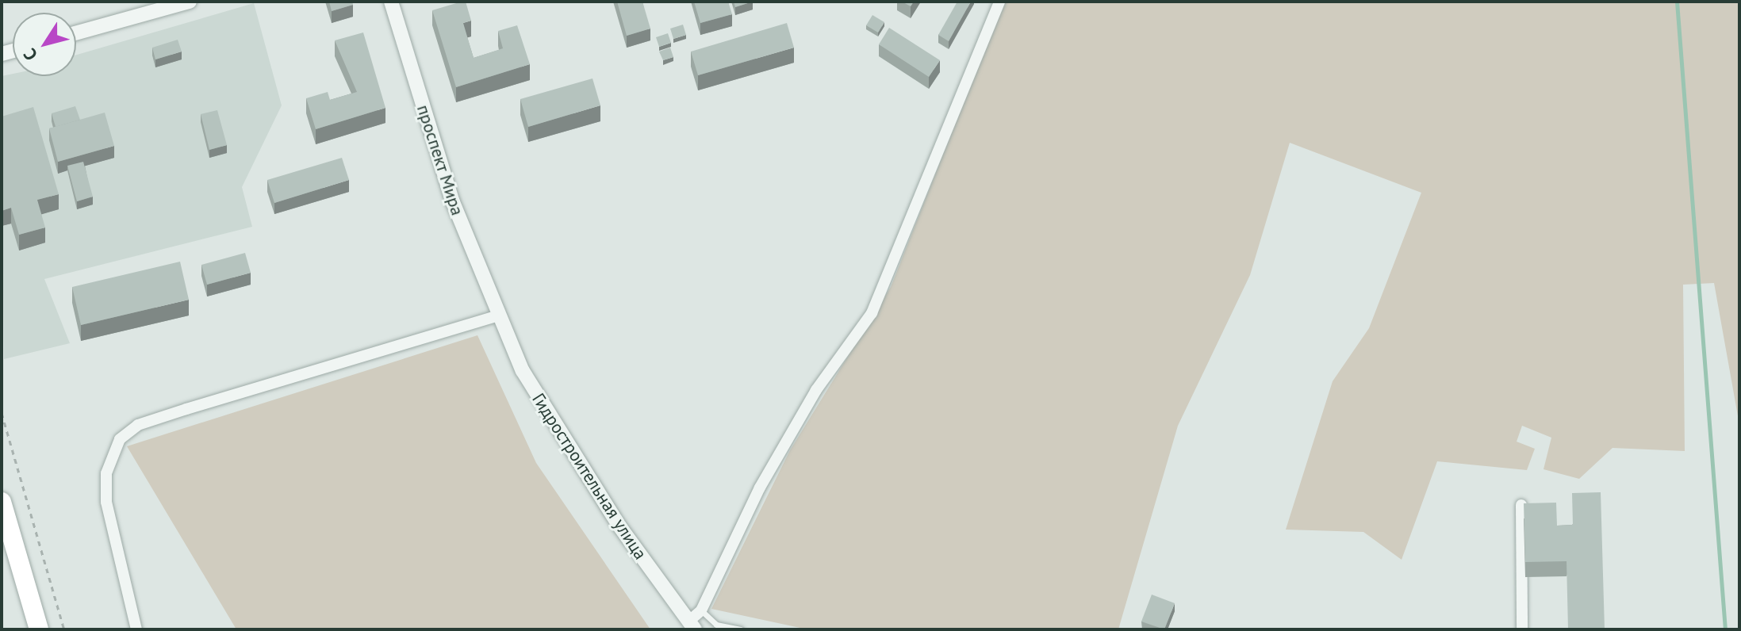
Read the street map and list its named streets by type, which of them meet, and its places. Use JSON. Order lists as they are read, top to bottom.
{
  "streets": {
    "street": ["проспект Мира", "Гидростроительная улица"]
  },
  "crossings": [
    ["проспект Мира", "Гидростроительная улица"]
  ],
  "north": "bottom left"
}
